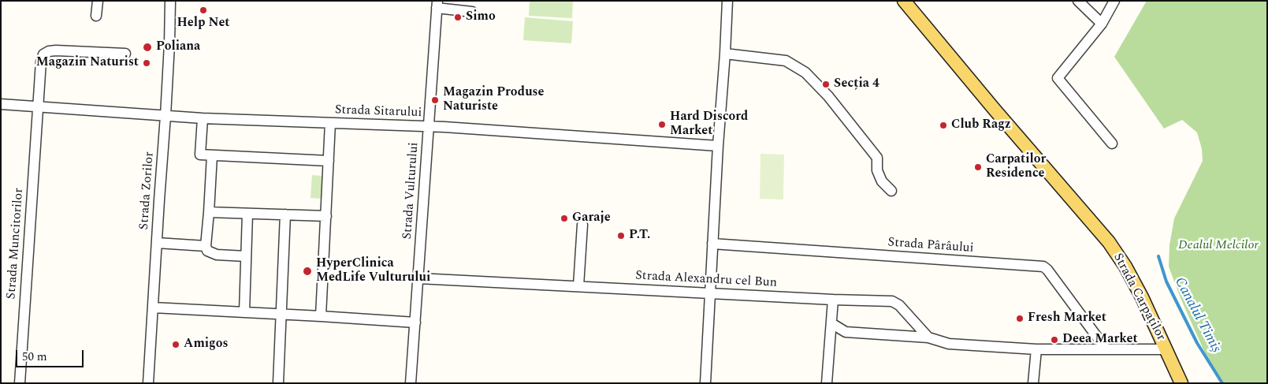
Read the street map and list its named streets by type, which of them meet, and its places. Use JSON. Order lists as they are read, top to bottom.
{
  "streets": {
    "main road": ["Strada Carpaților"],
    "street": [
      "Strada Sitarului",
      "Strada Zorilor",
      "Strada Vulturului",
      "Strada Muncitorilor",
      "Strada Pârâului",
      "Strada Alexandru cel Bun"
    ]
  },
  "crossings": [
    ["Strada Sitarului", "Strada Zorilor"],
    ["Strada Sitarului", "Strada Vulturului"],
    ["Strada Sitarului", "Strada Muncitorilor"],
    ["Strada Vulturului", "Strada Alexandru cel Bun"],
    ["Strada Pârâului", "Strada Alexandru cel Bun"],
    ["Strada Alexandru cel Bun", "Strada Carpaților"]
  ],
  "water": ["Canalul Timiș"],
  "parks": ["Dealul Melcilor"],
  "places": [
    "Help Net",
    "Simo",
    "Poliana",
    "Magazin Naturist",
    "Secția 4",
    "Magazin Produse Naturiste",
    "Hard Discord Market",
    "Club Ragz",
    "Carpatilor Residence",
    "Garaje",
    "P.T.",
    "HyperClinica MedLife Vulturului",
    "Fresh Market",
    "Deea Market",
    "Amigos"
  ],
  "scale_bar": "50 m"
}
